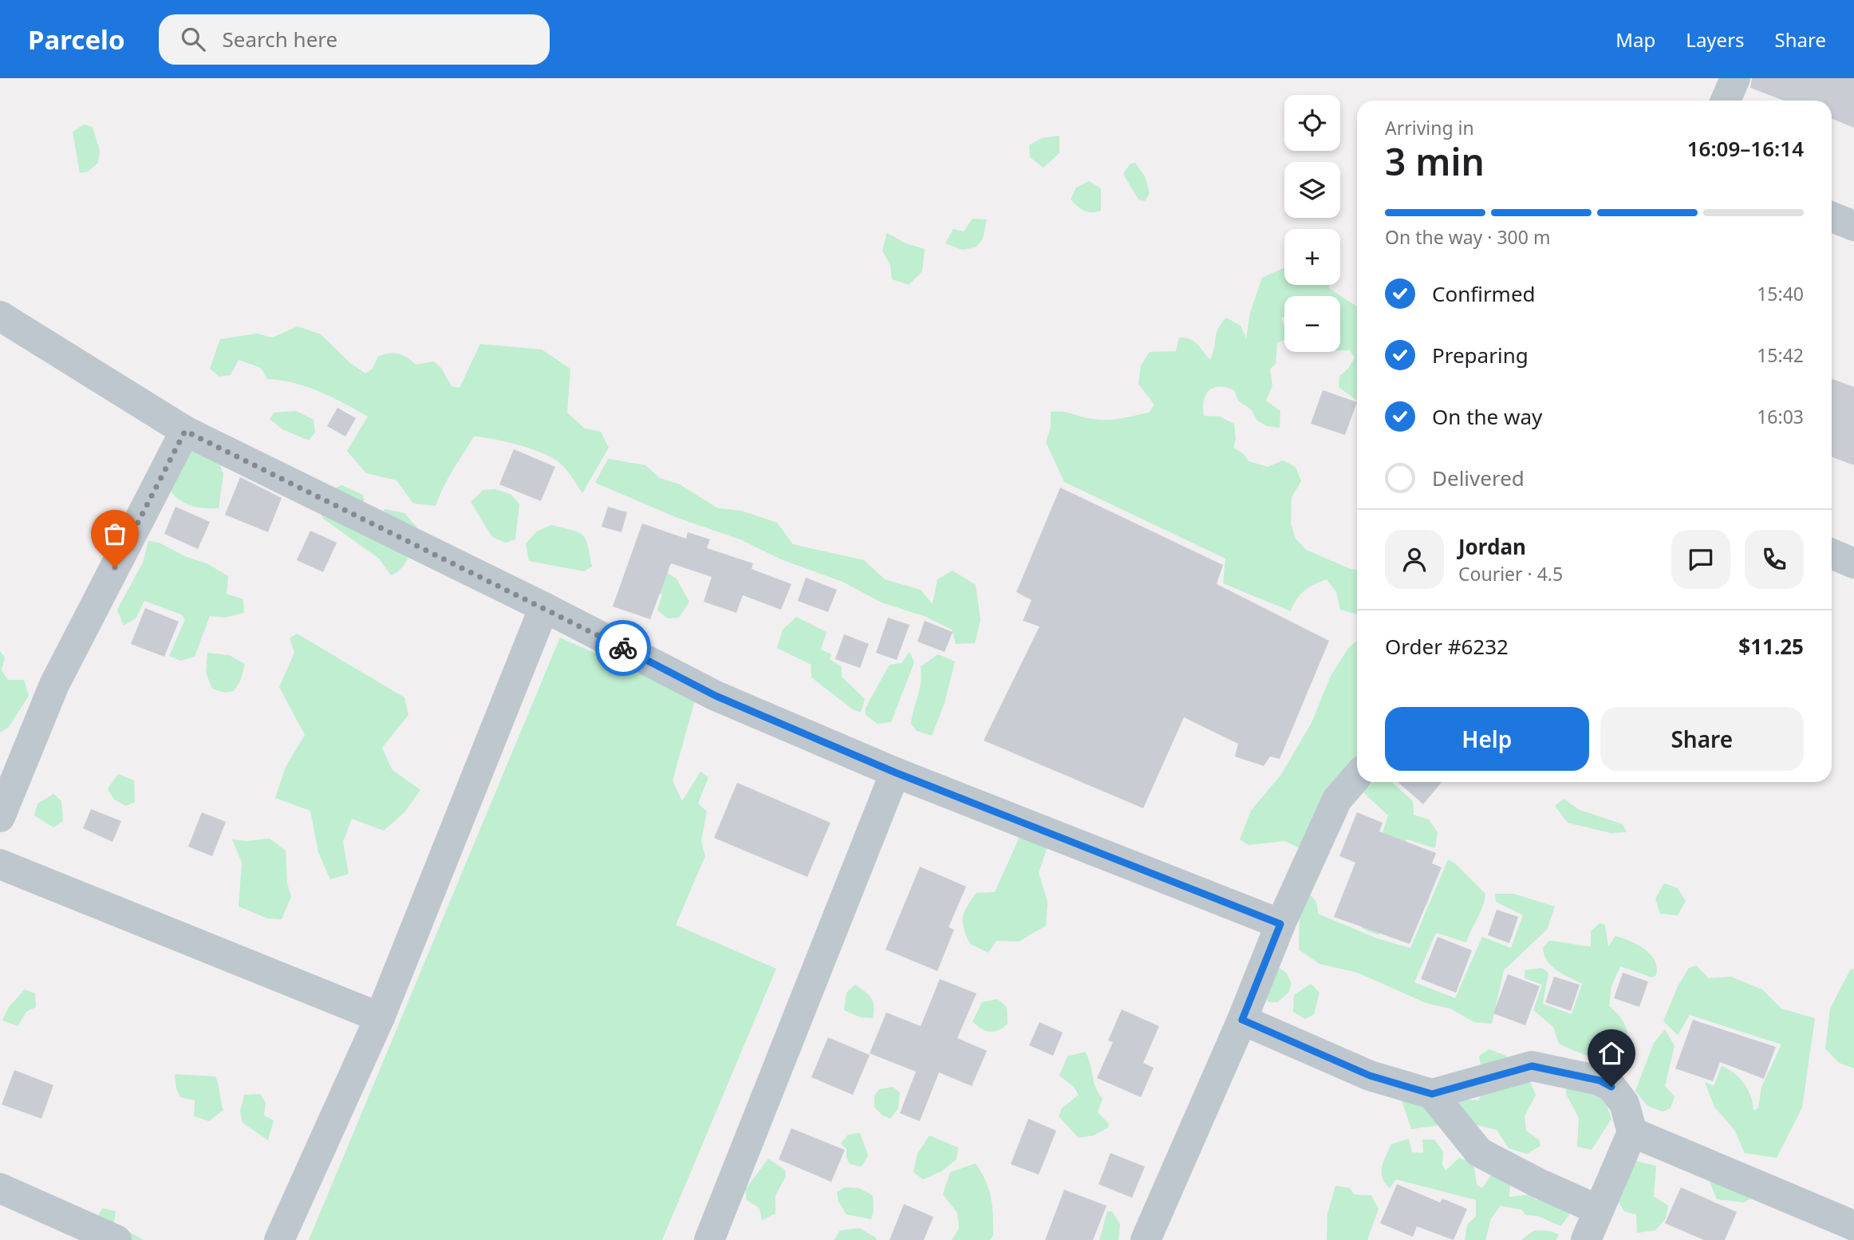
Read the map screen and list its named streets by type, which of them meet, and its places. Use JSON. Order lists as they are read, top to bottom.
{
  "page": {
    "header": "Parcelo",
    "search": "Search here",
    "nav": ["Map", "Layers", "Share"],
    "map_buttons": ["+", "−"],
    "heading": ["3 min", "Arriving in", "16:09–16:14"],
    "panel": [
      "Jordan",
      "Courier · 4.5",
      "Order #6232",
      "$11.25"
    ],
    "bar": "On the way · 300 m",
    "list": [
      ["Confirmed", "15:40"],
      ["Preparing", "15:42"],
      ["On the way", "16:03"],
      "Delivered"
    ],
    "buttons": ["Help", "Share"]
  }
}
